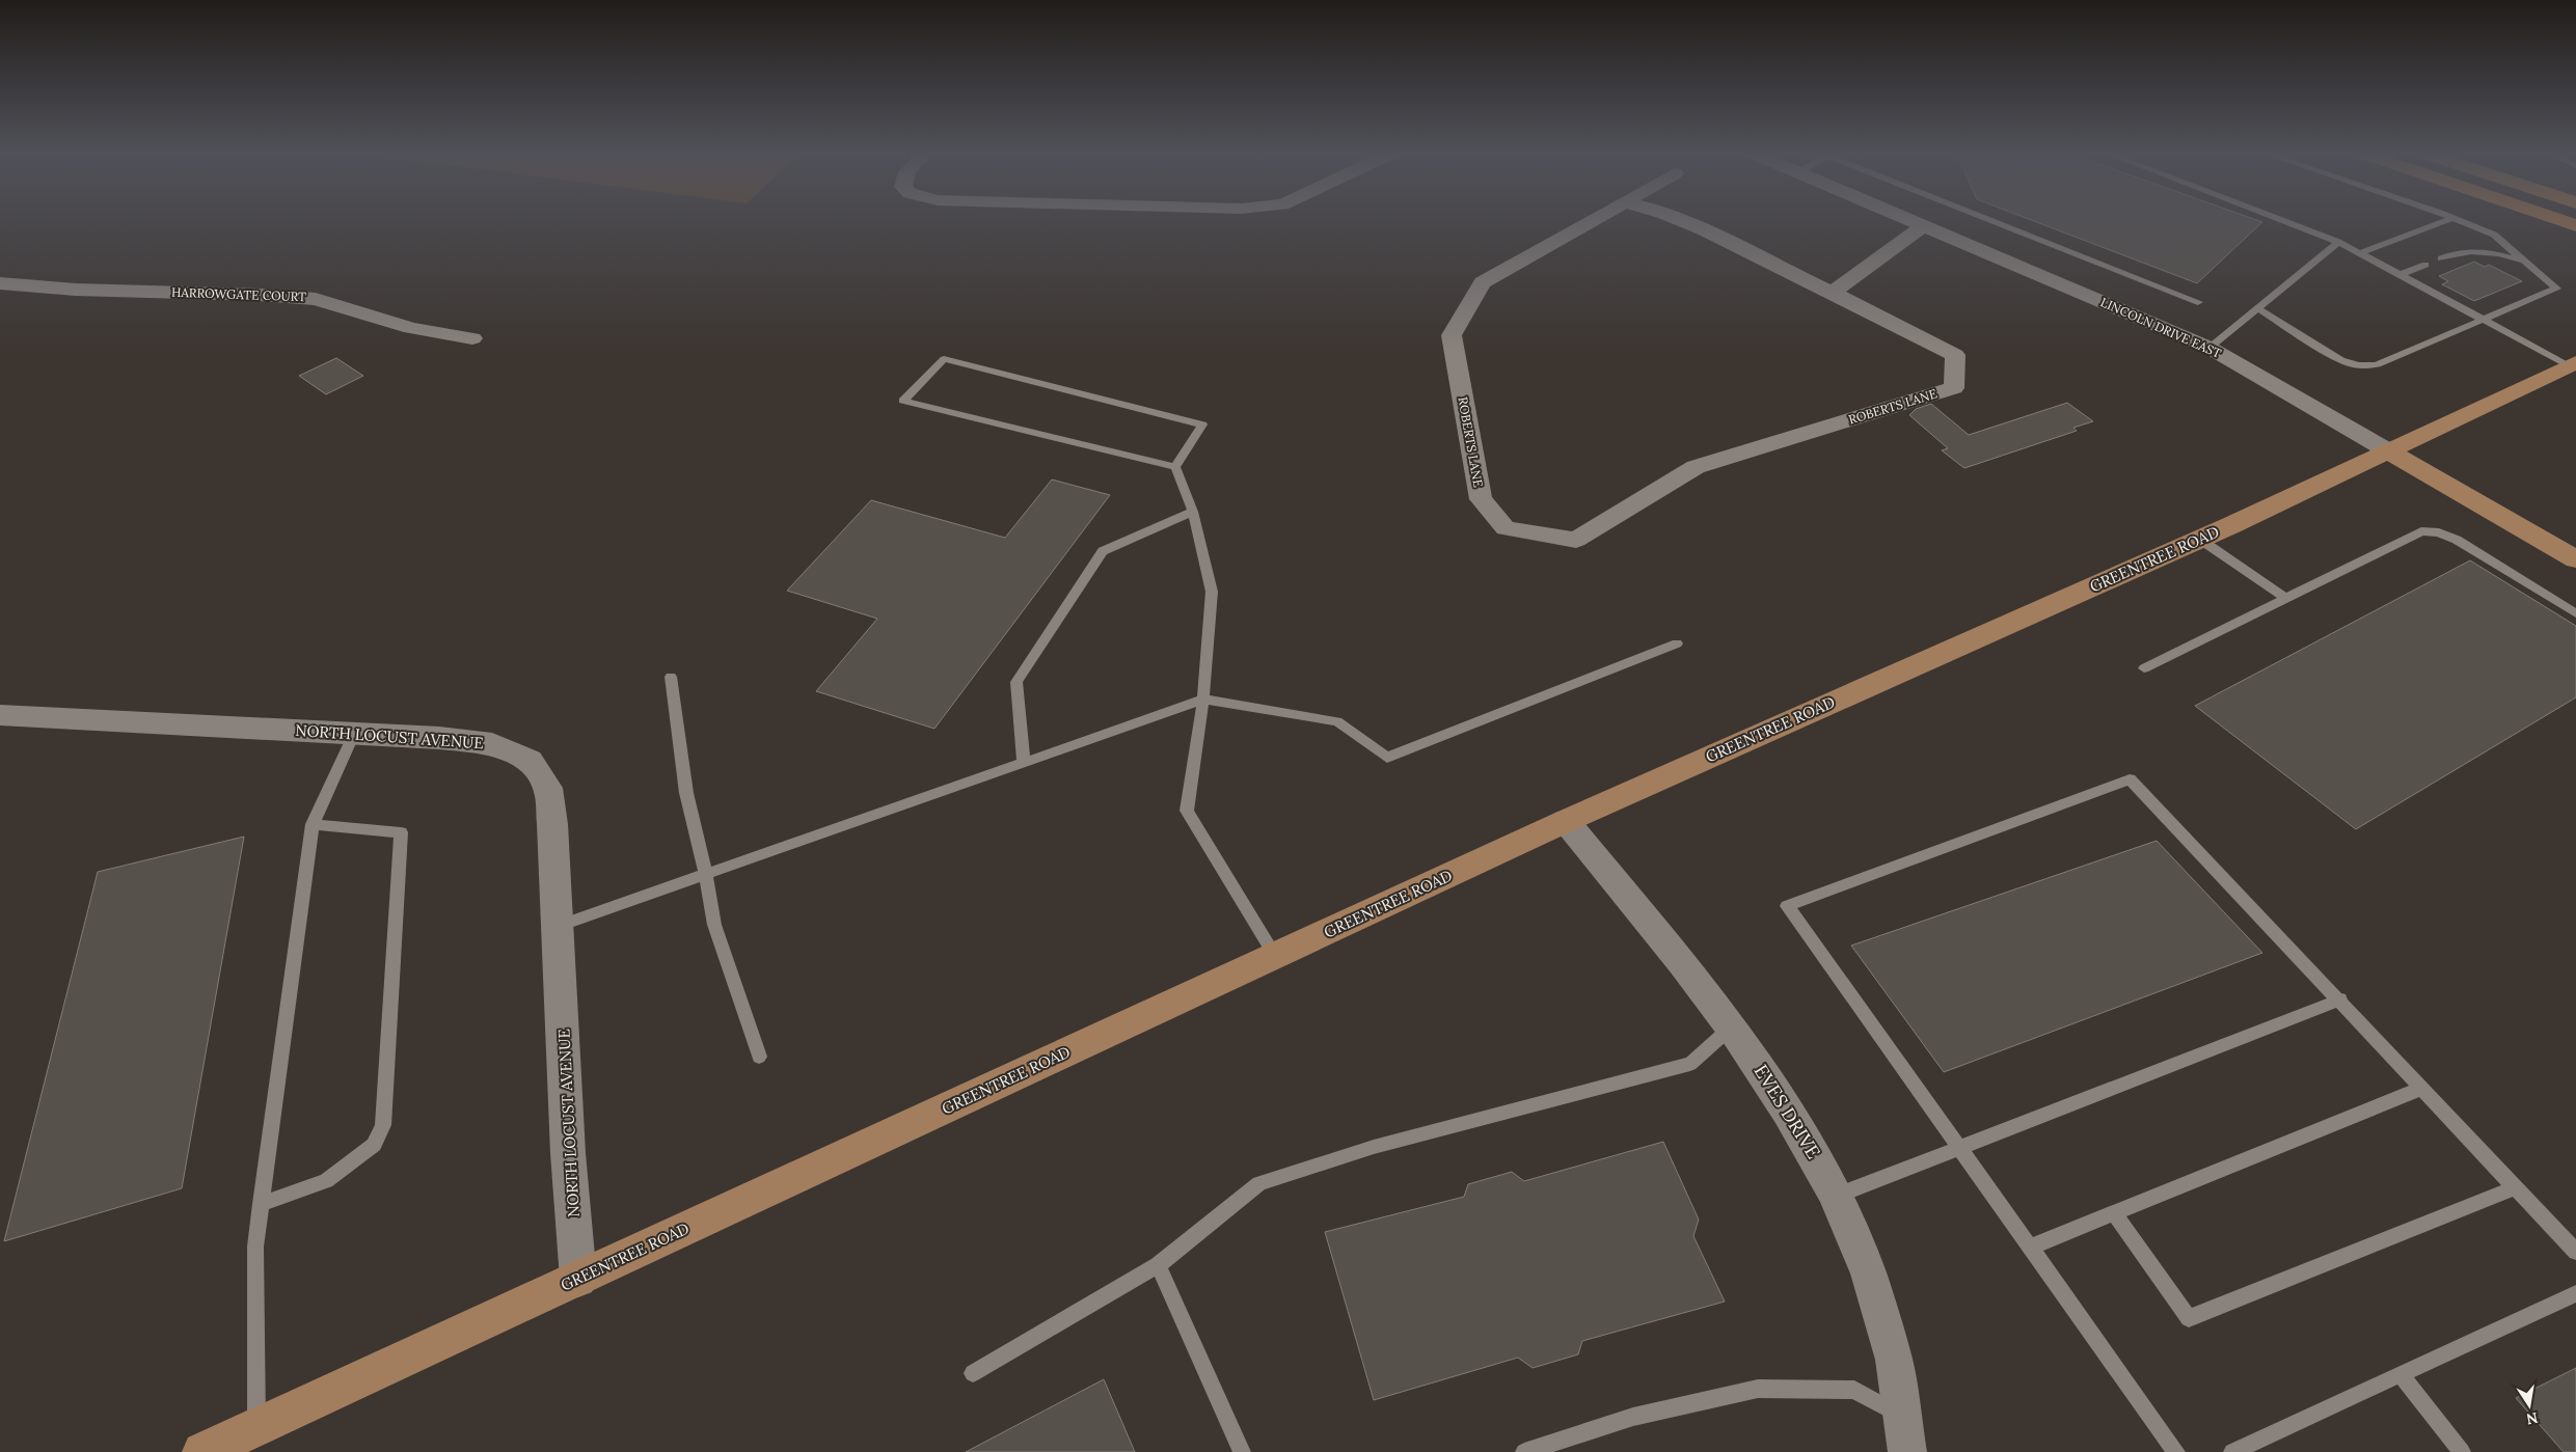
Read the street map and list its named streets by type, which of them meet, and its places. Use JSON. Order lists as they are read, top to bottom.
{
  "streets": {
    "main road": ["LINCOLN DRIVE EAST", "GREENTREE ROAD"],
    "street": [
      "HARROWGATE COURT",
      "ROBERTS LANE",
      "NORTH LOCUST AVENUE",
      "EVES DRIVE"
    ]
  },
  "crossings": [
    ["LINCOLN DRIVE EAST", "GREENTREE ROAD"],
    ["GREENTREE ROAD", "NORTH LOCUST AVENUE"],
    ["GREENTREE ROAD", "EVES DRIVE"]
  ],
  "north": "bottom"
}
